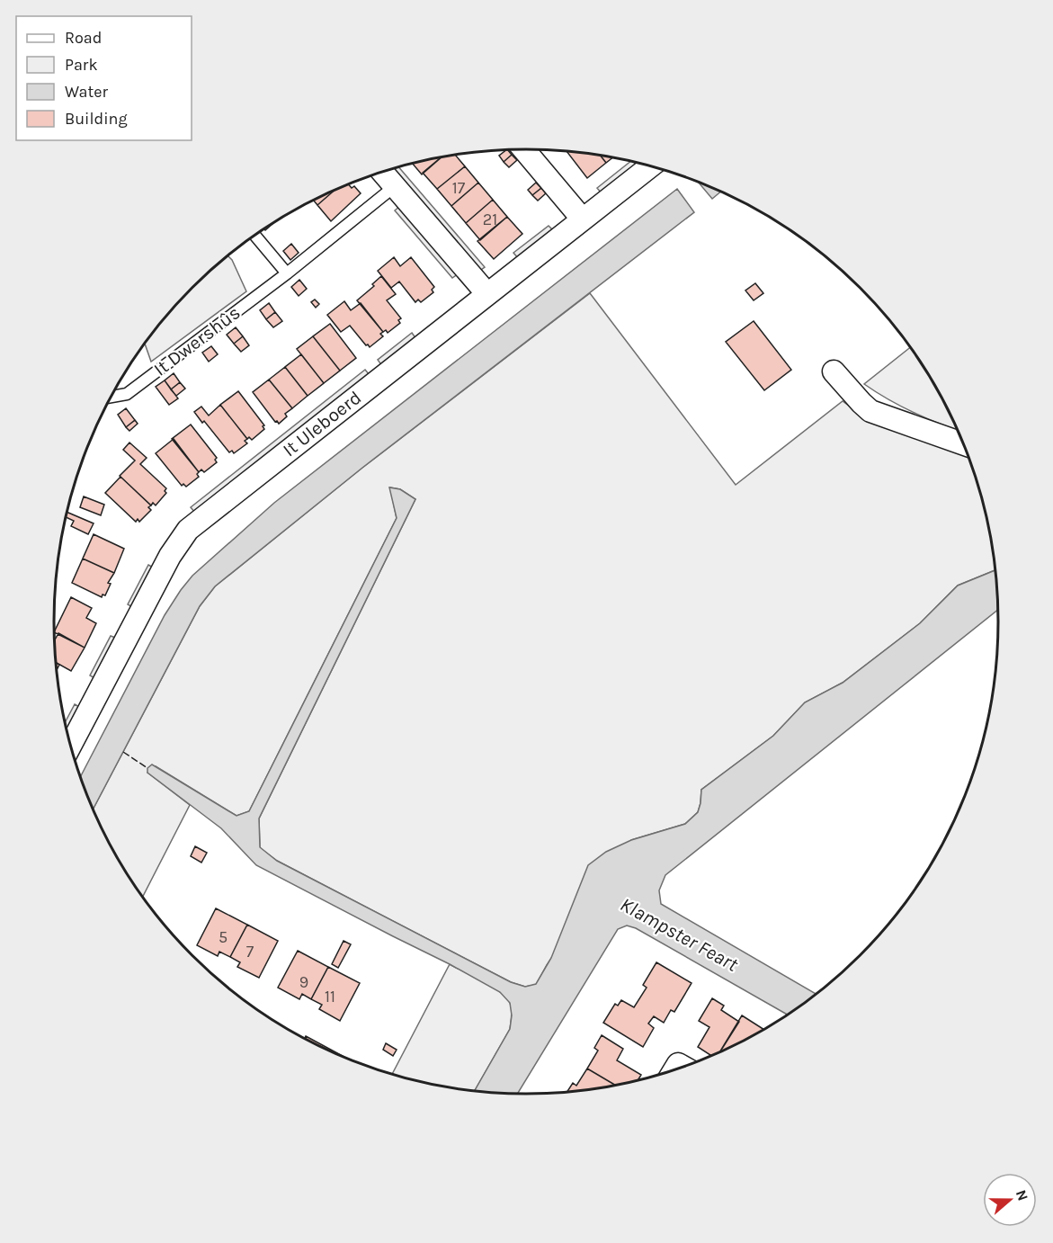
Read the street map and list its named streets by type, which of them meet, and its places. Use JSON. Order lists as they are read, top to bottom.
{
  "streets": {
    "street": ["It Uleboerd"],
    "lane": ["It Dwershûs"]
  },
  "water": ["Klampster Feart"],
  "house_numbers": [
    "17",
    "21",
    "5",
    "7",
    "9",
    "11"
  ],
  "legend": [
    "Road",
    "Park",
    "Water",
    "Building"
  ],
  "north": "right"
}
